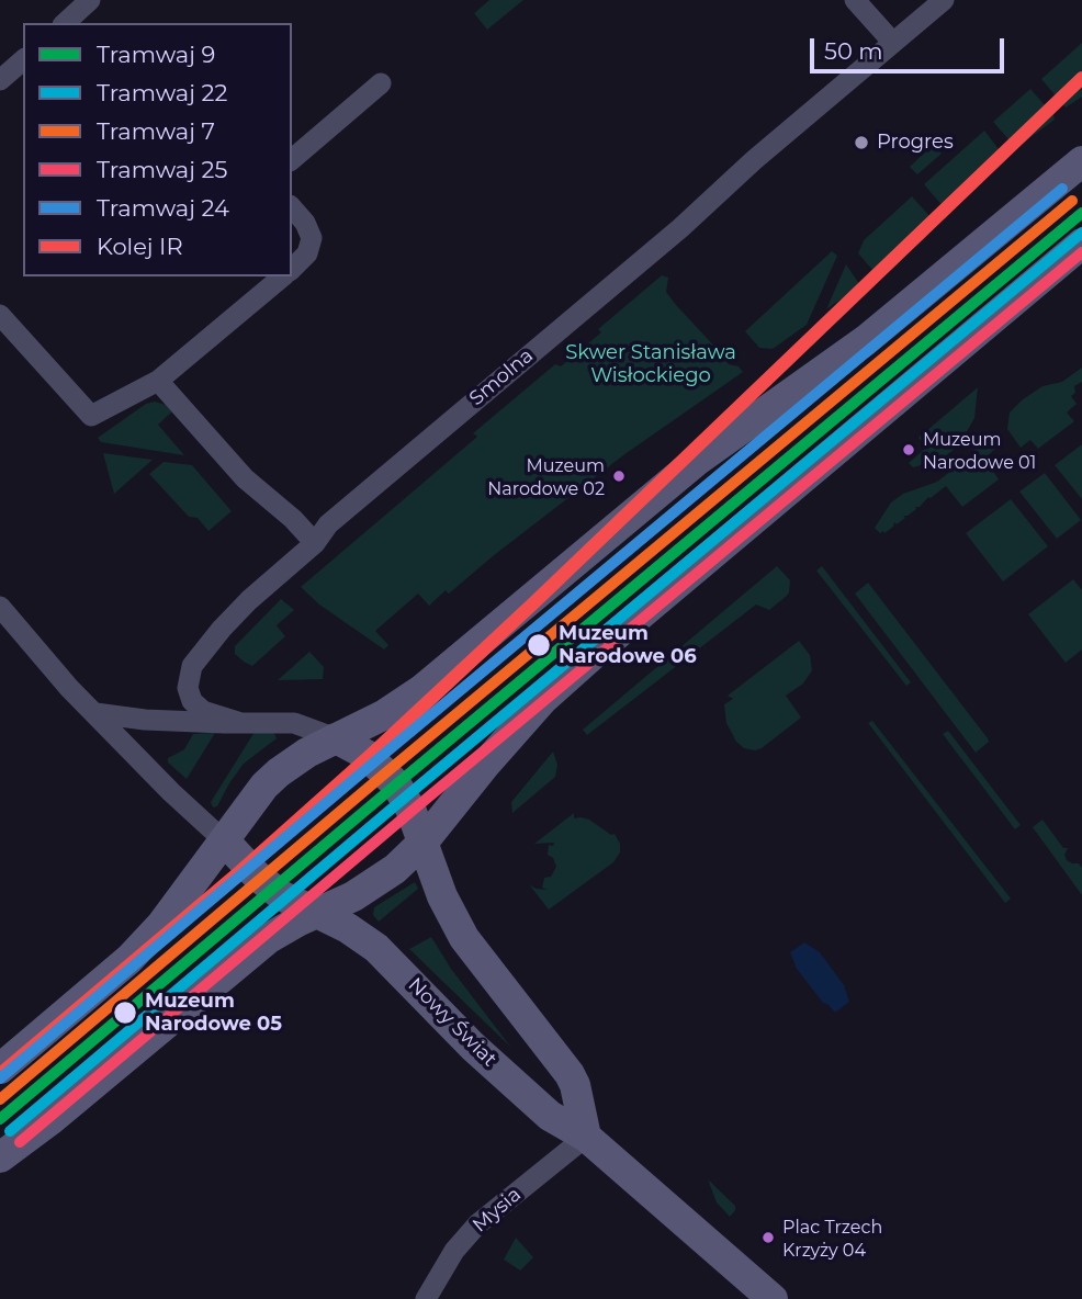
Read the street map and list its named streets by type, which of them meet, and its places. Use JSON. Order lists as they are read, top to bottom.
{
  "streets": {
    "main road": ["Nowy Świat"],
    "street": ["Smolna", "Mysia"]
  },
  "crossings": [
    ["Nowy Świat", "Mysia"]
  ],
  "parks": ["Skwer Stanisława Wisłockiego"],
  "places": [
    "Progres",
    "Muzeum Narodowe 01",
    "Muzeum Narodowe 02",
    "Muzeum Narodowe 06",
    "Muzeum Narodowe 05",
    "Plac Trzech Krzyży 04"
  ],
  "lines": [
    "rail line IR",
    "tram line 24",
    "tram line 7",
    "tram line 9",
    "tram line 22",
    "tram line 25"
  ],
  "legend": [
    "Tramwaj 9",
    "Tramwaj 22",
    "Tramwaj 7",
    "Tramwaj 25",
    "Tramwaj 24",
    "Kolej IR"
  ],
  "scale_bar": "50 m"
}
